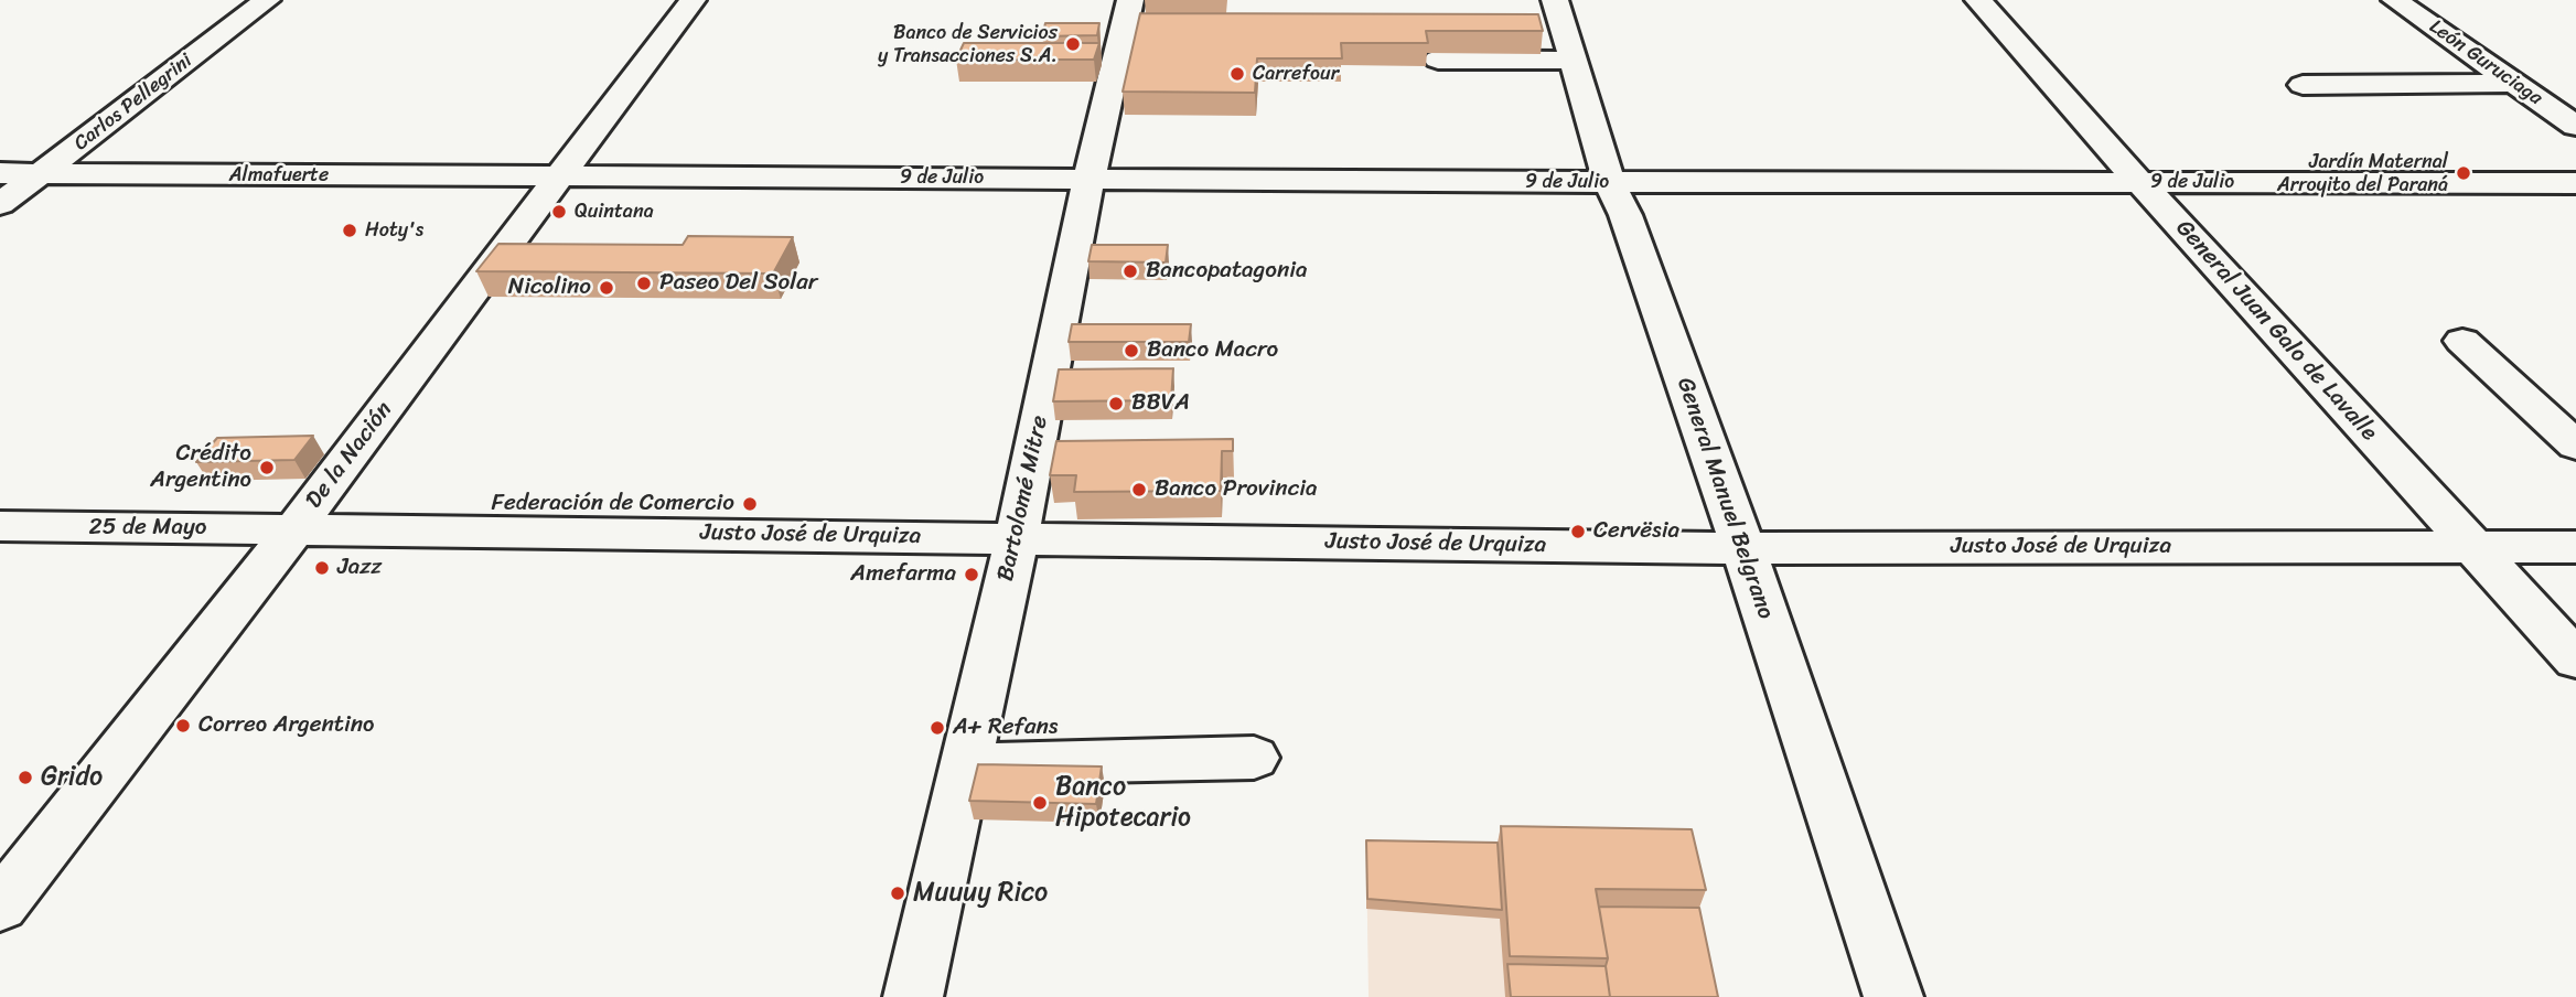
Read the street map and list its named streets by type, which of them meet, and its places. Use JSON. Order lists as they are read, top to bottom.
{
  "streets": {
    "street": [
      "León Guruciaga",
      "Carlos Pellegrini",
      "Almafuerte",
      "9 de Julio",
      "General Juan Galo de Lavalle",
      "De la Nación",
      "Bartolomé Mitre",
      "General Manuel Belgrano",
      "25 de Mayo",
      "Justo José de Urquiza"
    ]
  },
  "crossings": [
    ["Carlos Pellegrini", "Almafuerte"],
    ["Almafuerte", "9 de Julio"],
    ["Almafuerte", "De la Nación"],
    ["9 de Julio", "General Juan Galo de Lavalle"],
    ["9 de Julio", "De la Nación"],
    ["9 de Julio", "Bartolomé Mitre"],
    ["9 de Julio", "General Manuel Belgrano"],
    ["General Juan Galo de Lavalle", "Justo José de Urquiza"],
    ["De la Nación", "25 de Mayo"],
    ["De la Nación", "Justo José de Urquiza"],
    ["Bartolomé Mitre", "Justo José de Urquiza"],
    ["General Manuel Belgrano", "Justo José de Urquiza"],
    ["25 de Mayo", "Justo José de Urquiza"]
  ],
  "places": [
    "Banco de Servicios y Transacciones S.A.",
    "Carrefour",
    "Jardín Maternal Arroyito del Paraná",
    "Quintana",
    "Hoty's",
    "Bancopatagonia",
    "Paseo Del Solar",
    "Nicolino",
    "Banco Macro",
    "BBVA",
    "Crédito Argentino",
    "Banco Provincia",
    "Federación de Comercio",
    "Cervësia",
    "Jazz",
    "Amefarma",
    "Correo Argentino",
    "A+ Refans",
    "Grido",
    "Banco Hipotecario",
    "Muuuy Rico"
  ]
}
